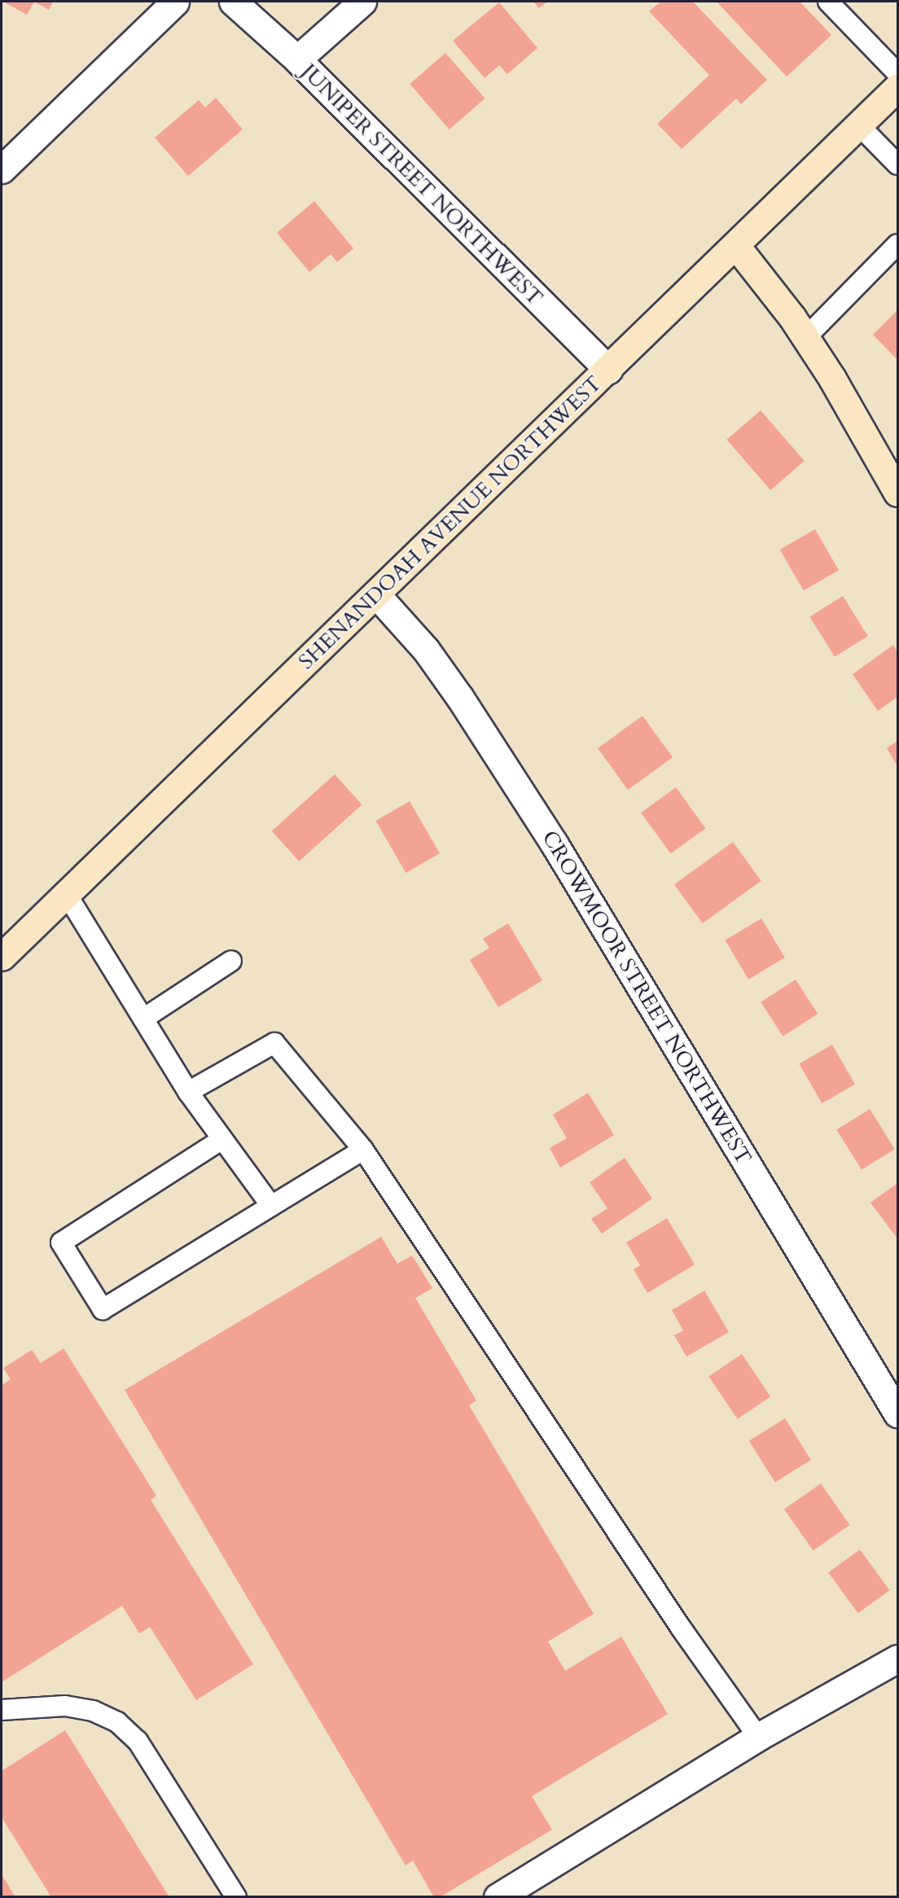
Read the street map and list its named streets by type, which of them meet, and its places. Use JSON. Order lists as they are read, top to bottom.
{
  "streets": {
    "main road": ["SHENANDOAH AVENUE NORTHWEST"],
    "street": ["JUNIPER STREET NORTHWEST", "CROWMOOR STREET NORTHWEST"]
  },
  "crossings": [
    ["JUNIPER STREET NORTHWEST", "SHENANDOAH AVENUE NORTHWEST"],
    ["SHENANDOAH AVENUE NORTHWEST", "CROWMOOR STREET NORTHWEST"]
  ]
}
